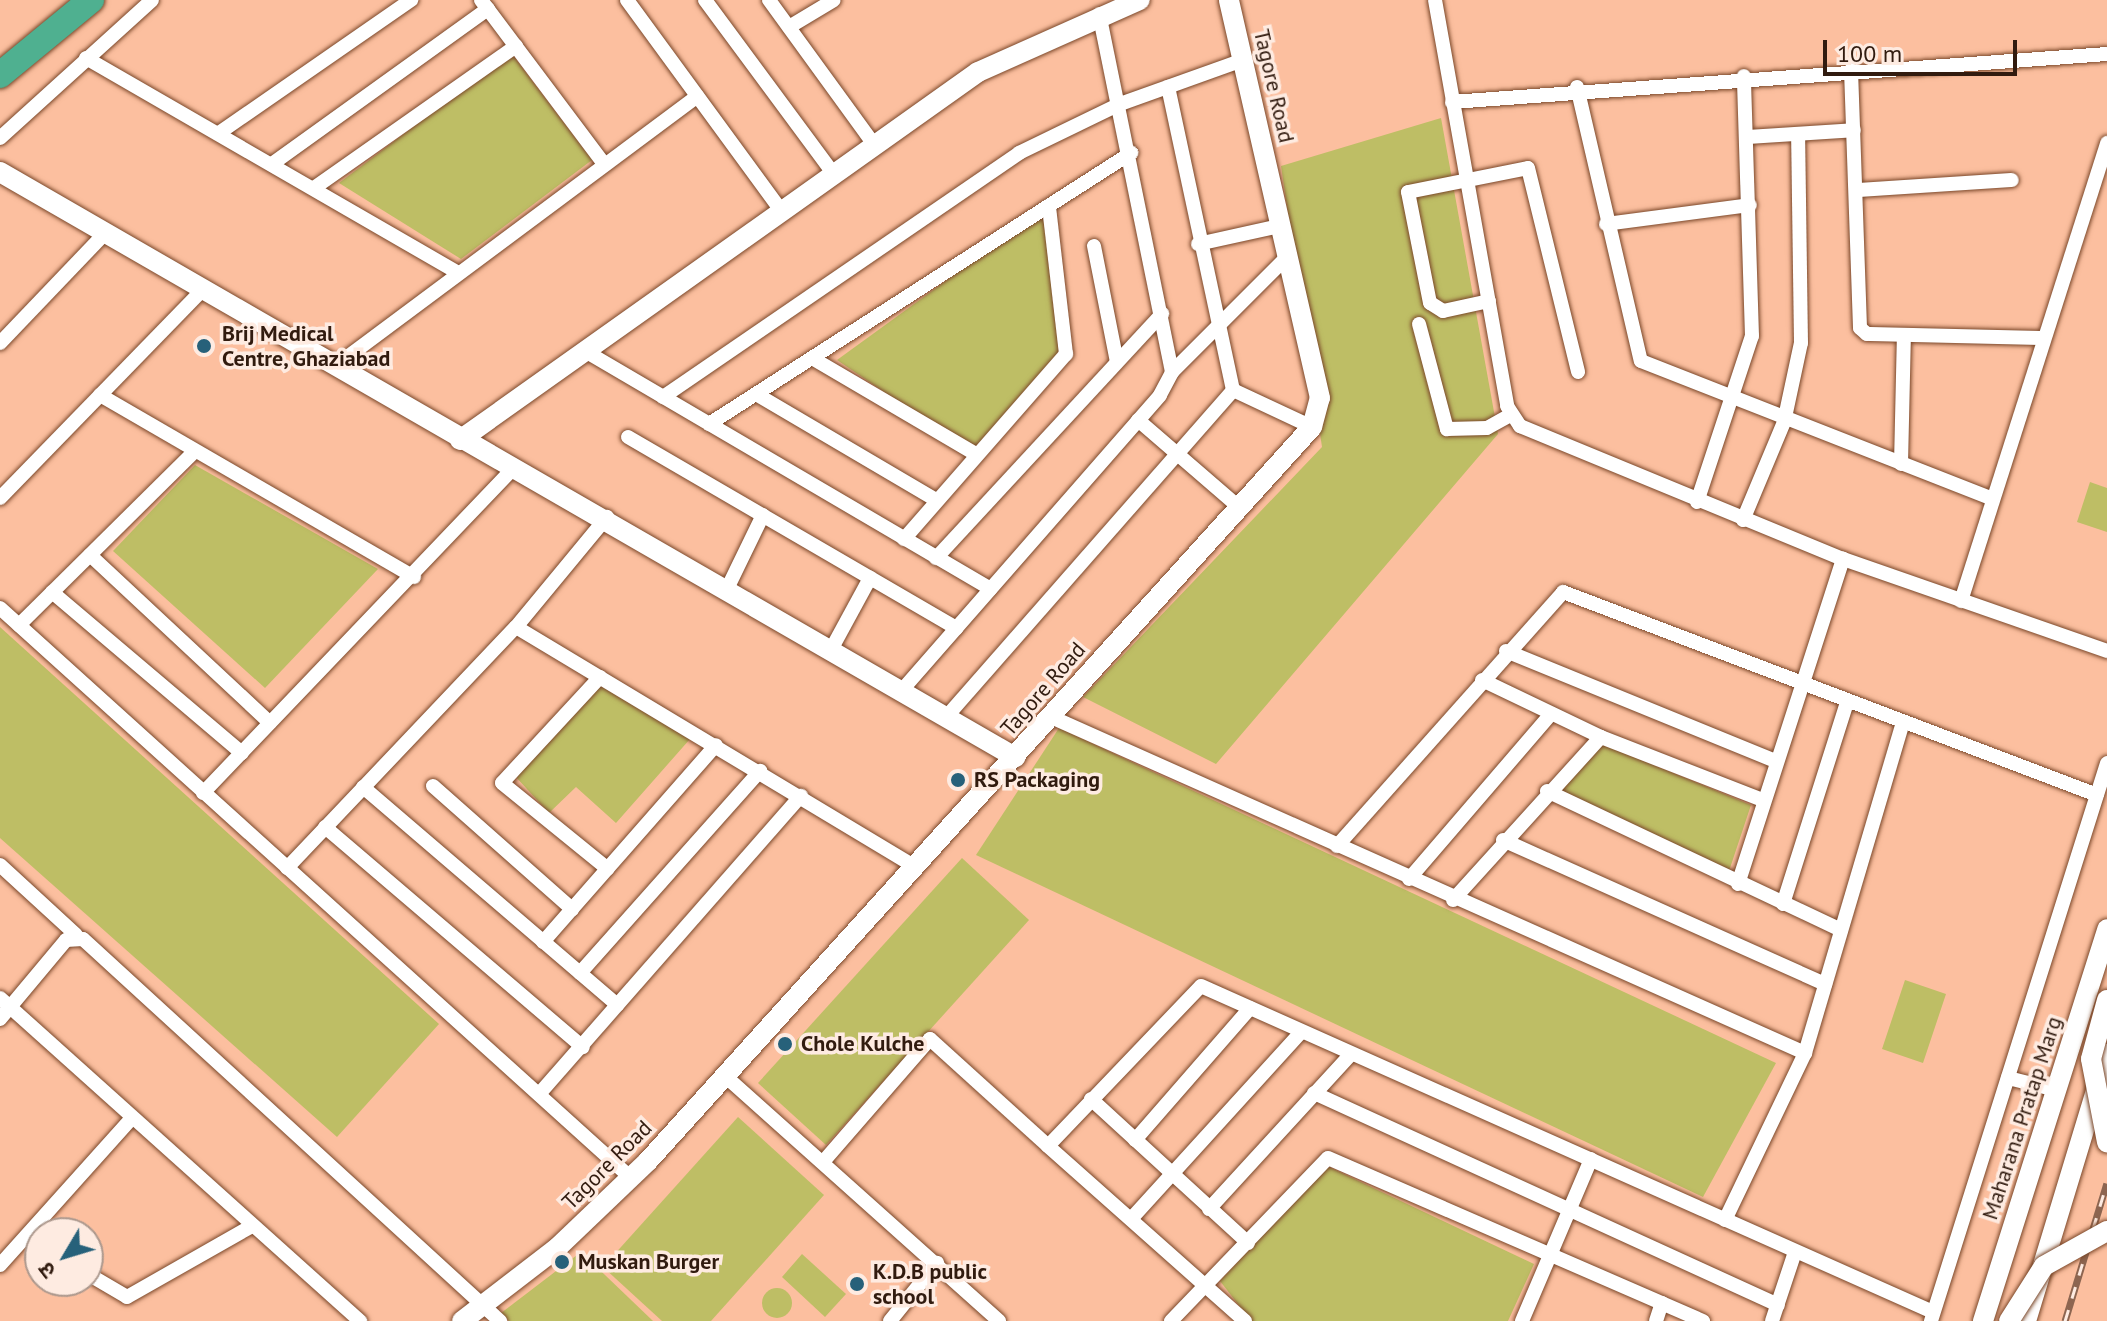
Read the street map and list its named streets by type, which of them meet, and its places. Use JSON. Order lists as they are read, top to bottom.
{
  "streets": {
    "street": ["Tagore Road", "Maharana Pratap Marg"]
  },
  "places": [
    "Brij Medical Centre, Ghaziabad",
    "RS Packaging",
    "Chole Kulche",
    "Muskan Burger",
    "K.D.B public school"
  ],
  "scale_bar": "100 m",
  "north": "bottom left"
}
